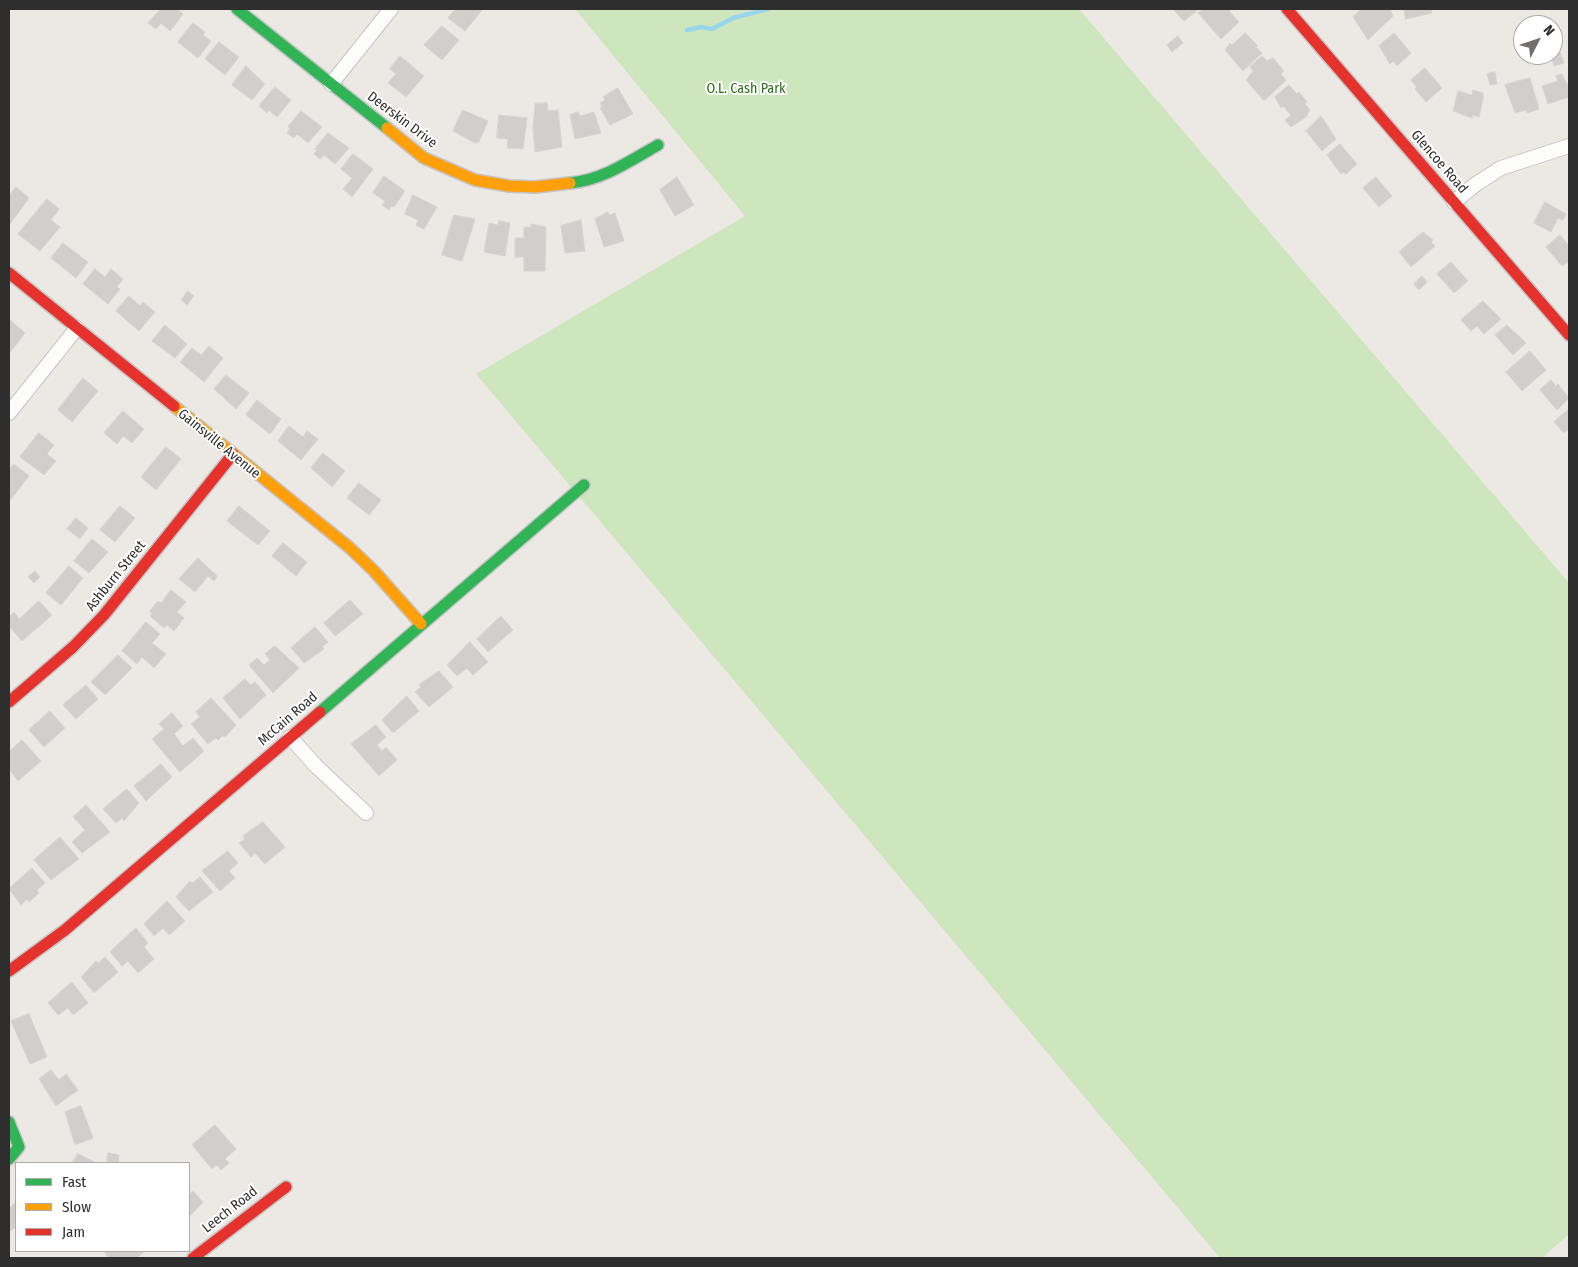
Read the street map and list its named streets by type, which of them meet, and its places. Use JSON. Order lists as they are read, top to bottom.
{
  "streets": {
    "street": [
      "Deerskin Drive",
      "Glencoe Road",
      "Gainsville Avenue",
      "Ashburn Street",
      "McCain Road",
      "Leech Road"
    ]
  },
  "crossings": [
    ["Gainsville Avenue", "Ashburn Street"],
    ["Gainsville Avenue", "McCain Road"]
  ],
  "parks": ["O.L. Cash Park"],
  "legend": ["Fast", "Slow", "Jam"],
  "north": "top right"
}
